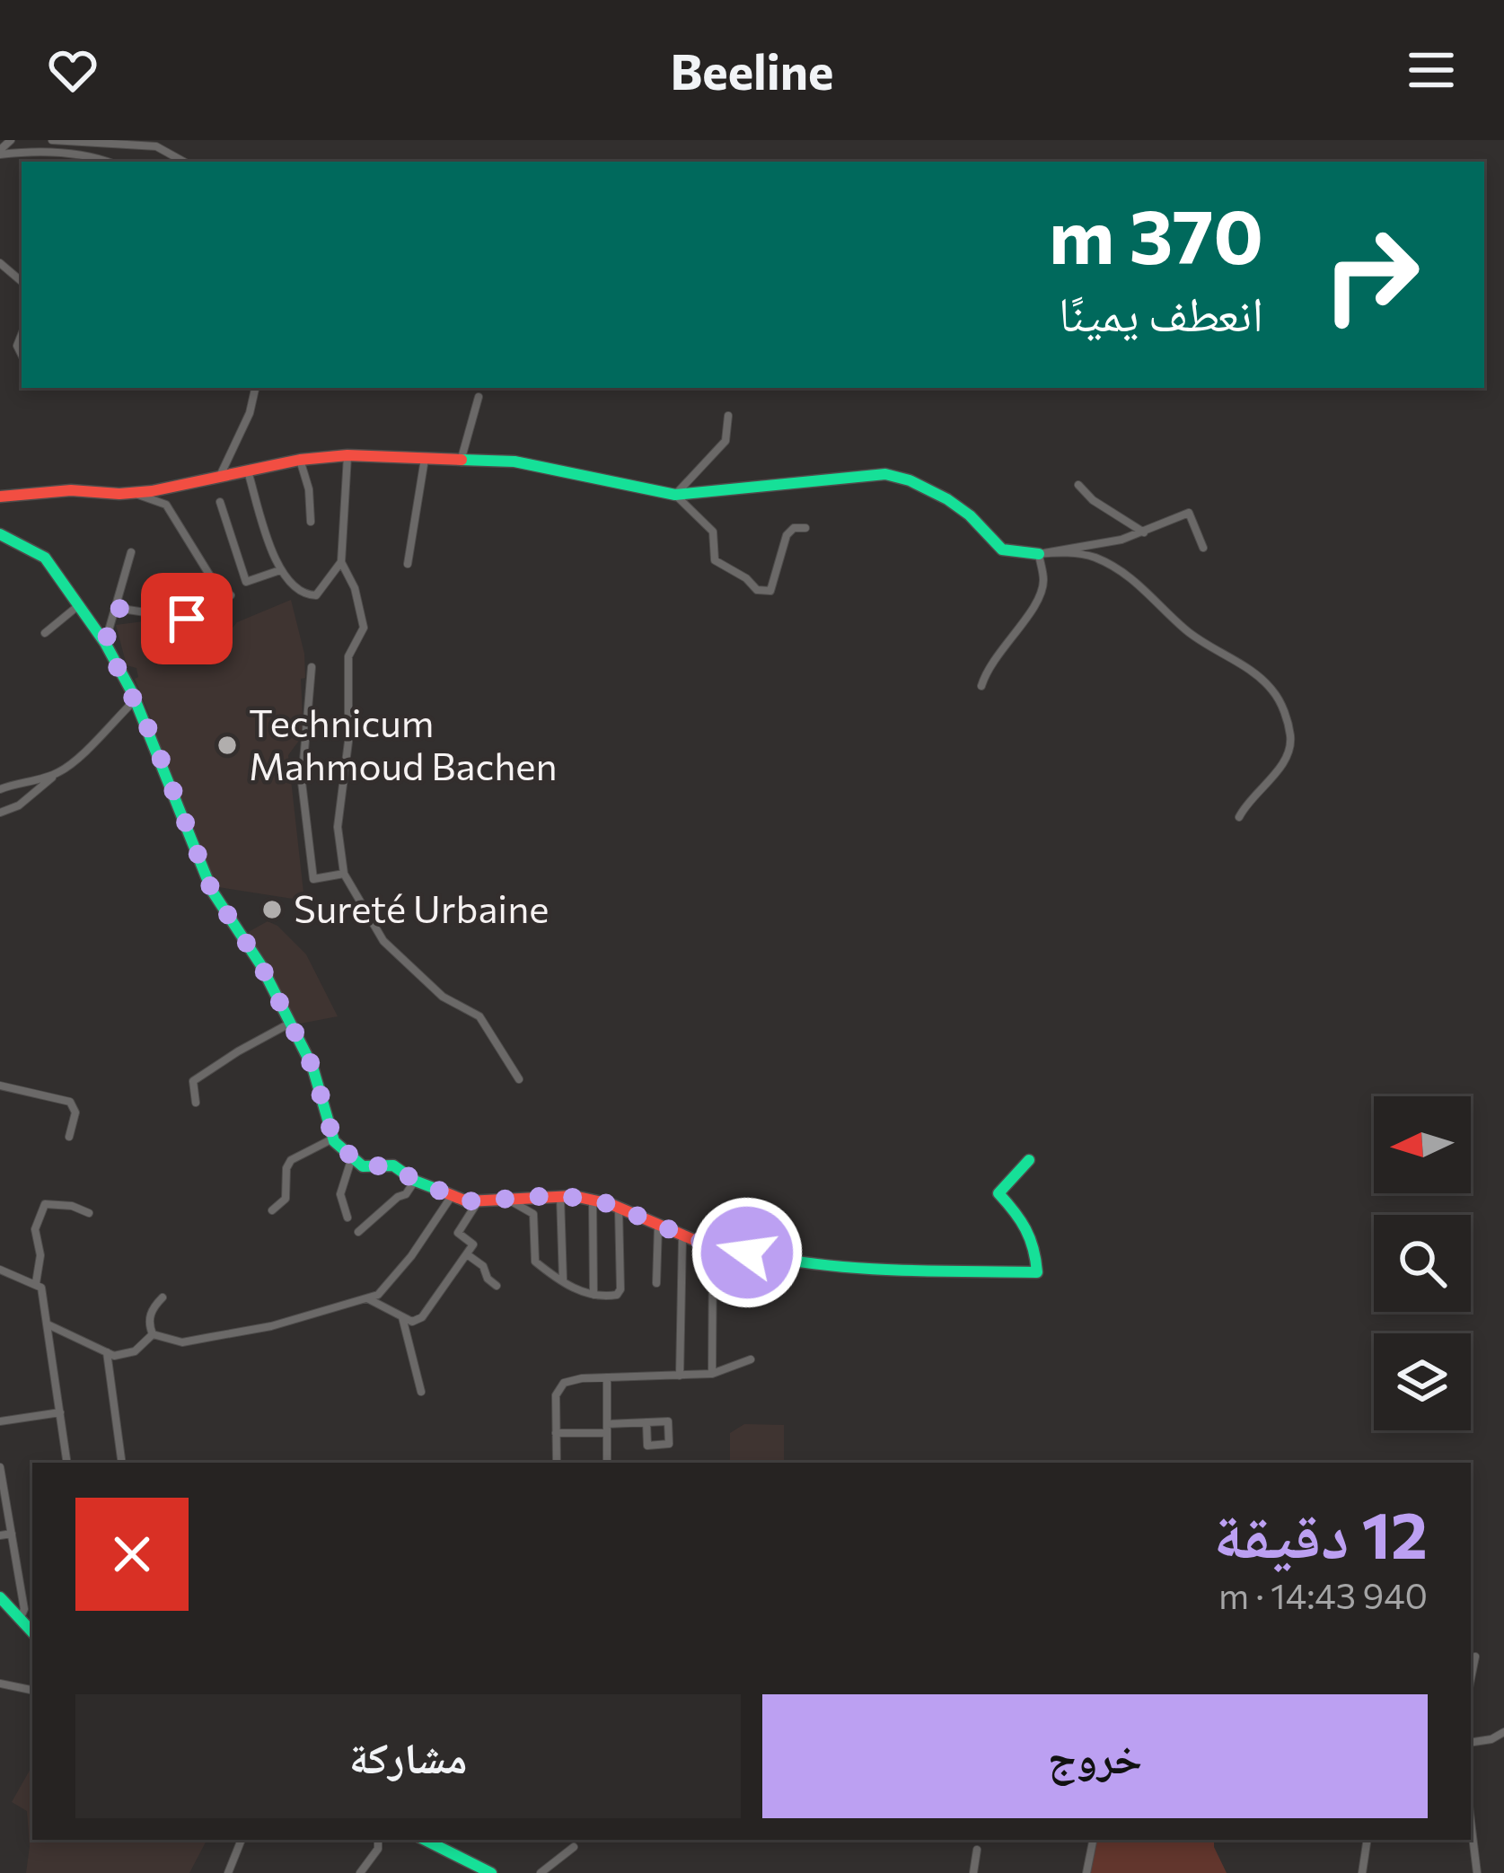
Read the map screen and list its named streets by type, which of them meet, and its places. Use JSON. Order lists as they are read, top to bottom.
{
  "places": ["Technicum Mahmoud Bachen", "Sureté Urbaine"],
  "north": "left",
  "page": {
    "header": "Beeline",
    "turn": ["370 m", "انعطف يمينًا"],
    "heading": ["12 دقيقة", "940 m · 14:43"],
    "buttons": ["خروج", "مشاركة"]
  }
}
